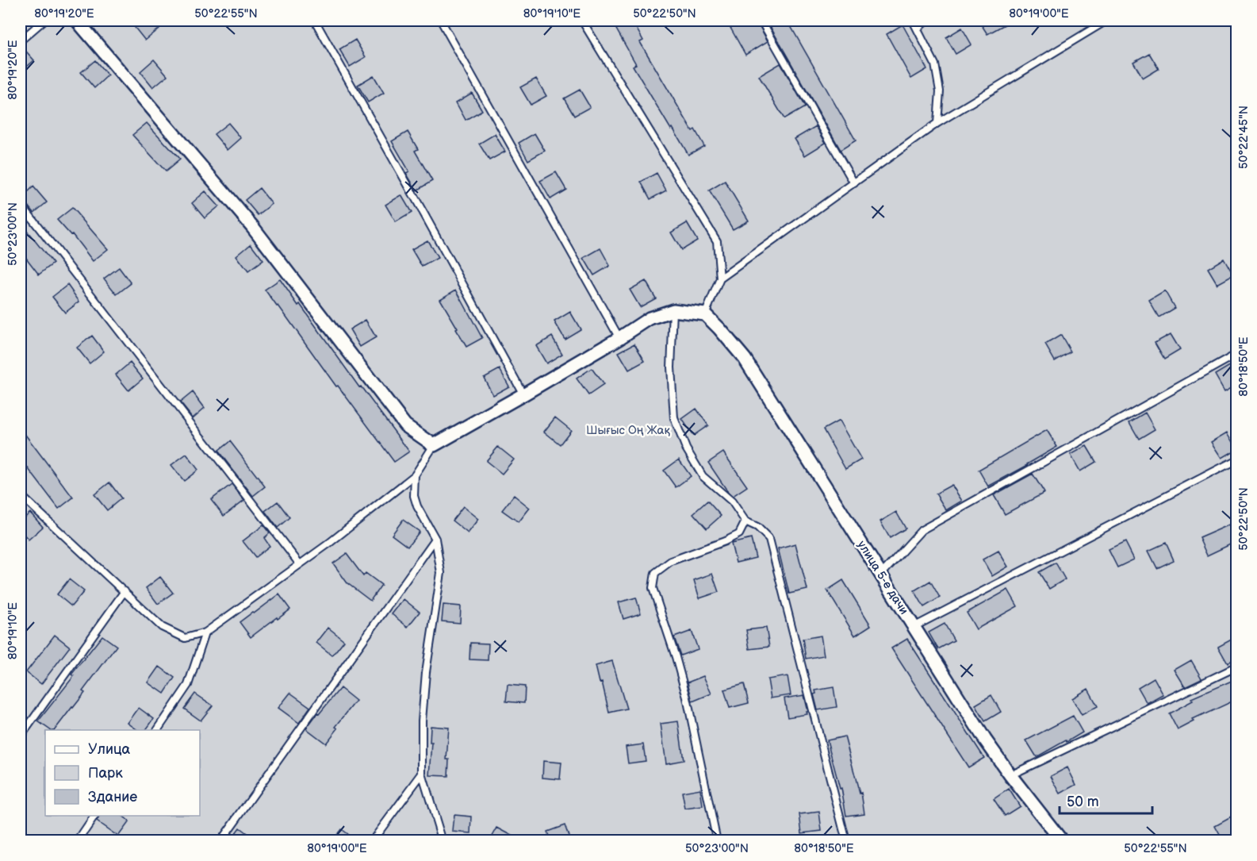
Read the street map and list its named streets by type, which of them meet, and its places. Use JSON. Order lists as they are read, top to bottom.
{
  "streets": {
    "street": ["улица 5-е дачи"]
  },
  "parks": ["Шығыс Оң Жақ"],
  "legend": ["Улица", "Парк", "Здание"],
  "scale_bar": "50 m",
  "coordinates": [
    "80°19'20\"E",
    "50°22'55\"N",
    "80°19'10\"E",
    "50°22'50\"N",
    "80°19'00\"E",
    "50°22'45\"N",
    "50°23'00\"N",
    "80°18'50\"E"
  ]
}
